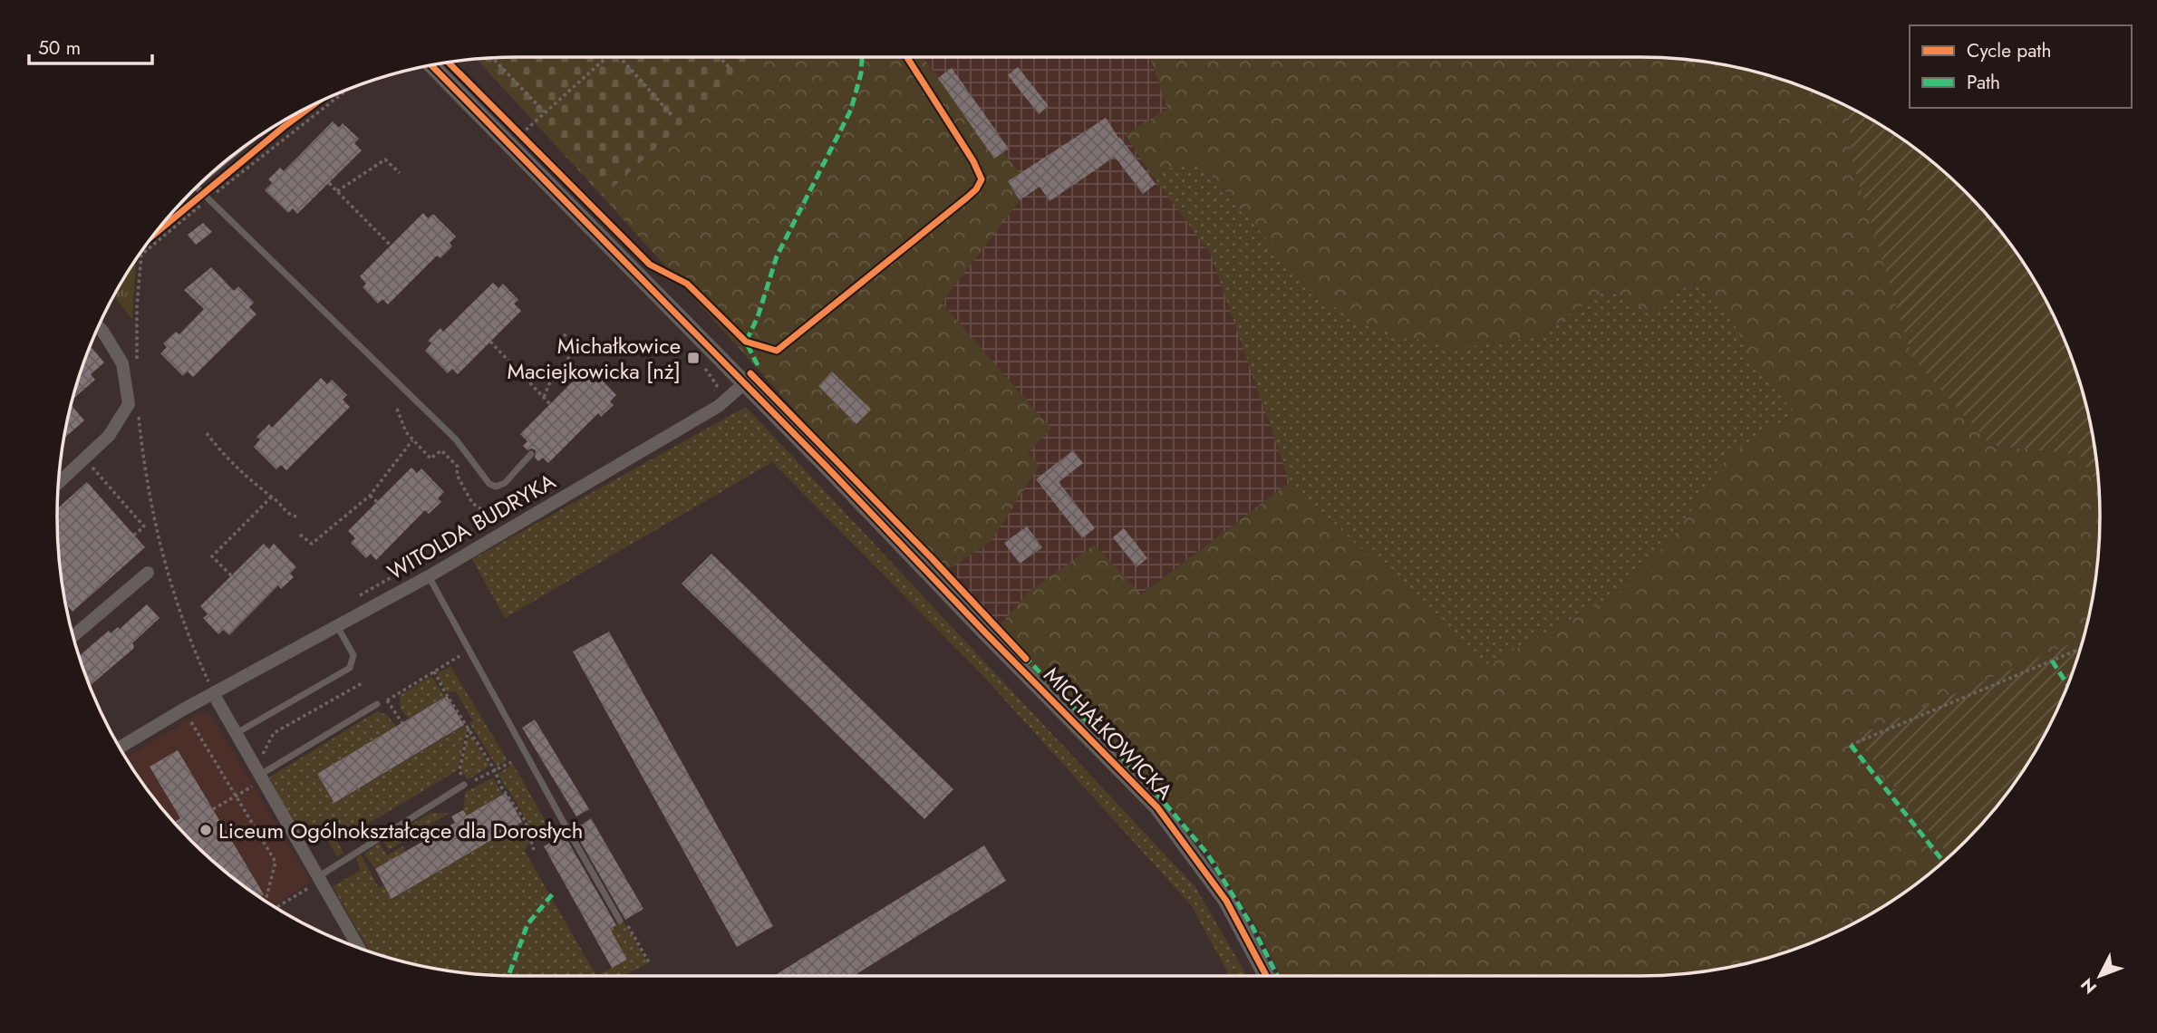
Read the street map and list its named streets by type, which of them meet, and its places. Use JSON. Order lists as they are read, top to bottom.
{
  "streets": {
    "street": ["WITOLDA BUDRYKA", "MICHAŁKOWICKA"]
  },
  "crossings": [
    ["WITOLDA BUDRYKA", "MICHAŁKOWICKA"]
  ],
  "places": {
    "transit": ["Michałkowice Maciejkowicka [nż]"],
    "other": ["Liceum Ogólnokształcące dla Dorosłych"]
  },
  "legend": ["Cycle path", "Path"],
  "scale_bar": "50 m",
  "north": "bottom left"
}
